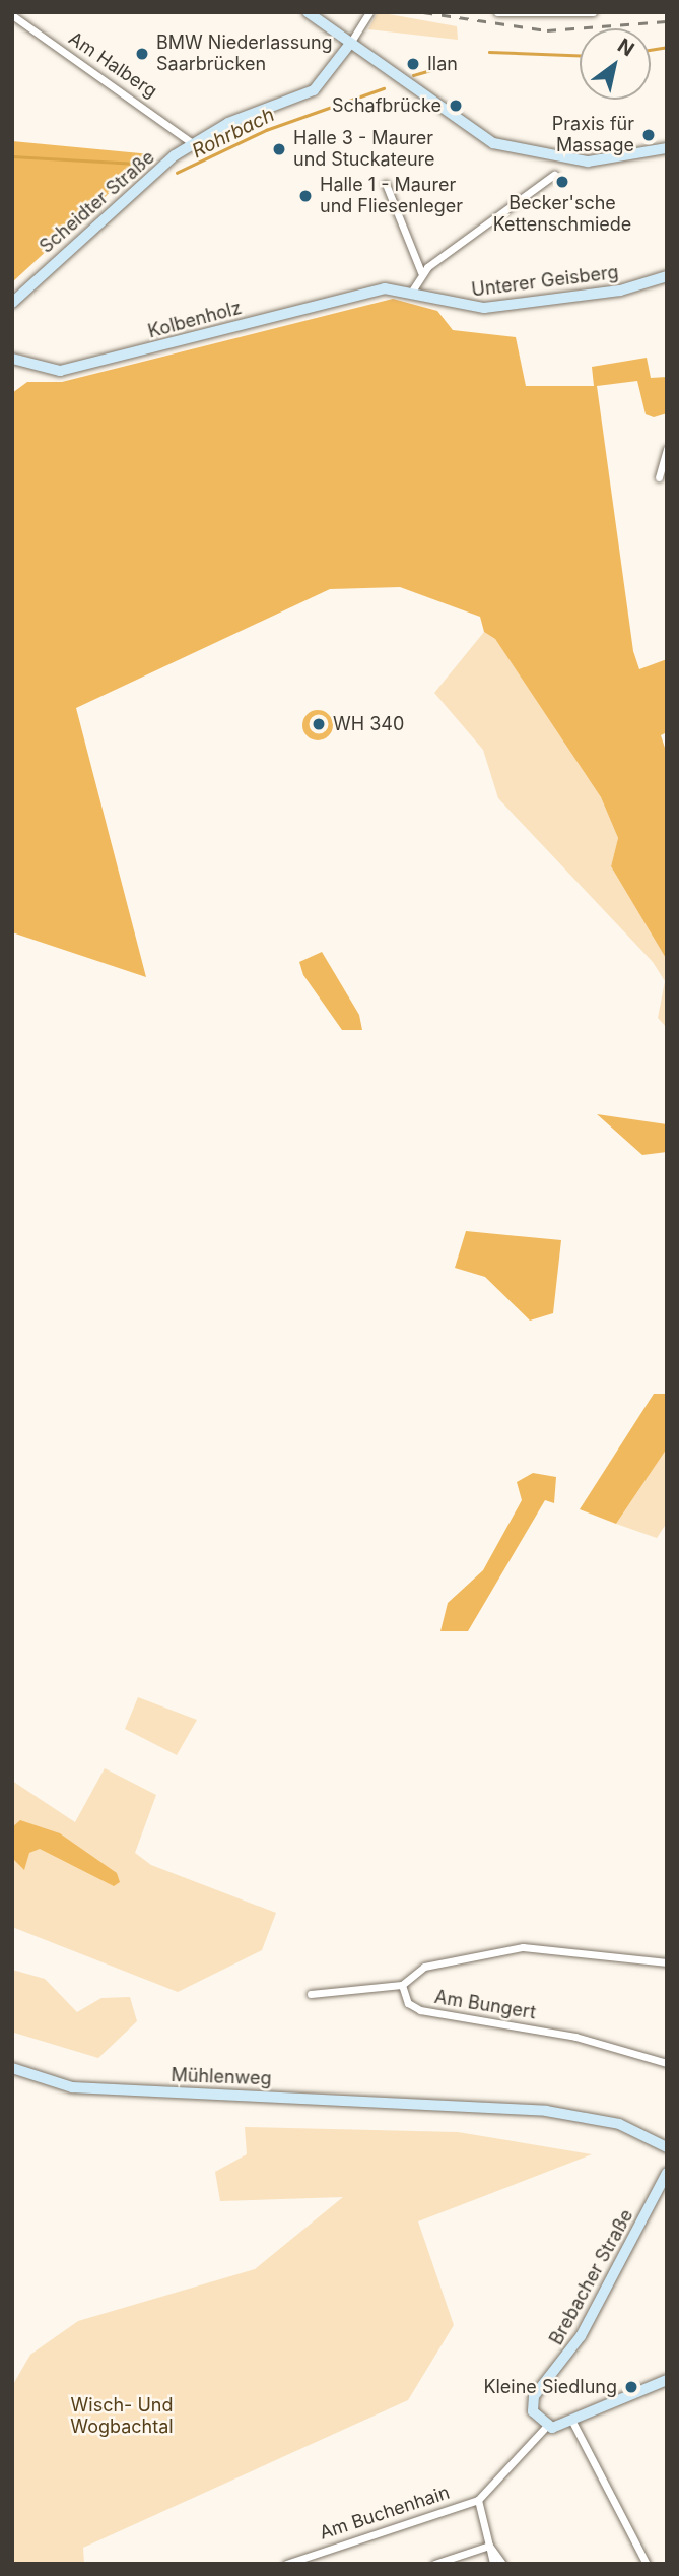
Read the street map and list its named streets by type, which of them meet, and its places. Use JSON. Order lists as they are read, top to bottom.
{
  "streets": {
    "street": [
      "Am Halberg",
      "Scheidter Straße",
      "Unterer Geisberg",
      "Kolbenholz",
      "Am Bungert",
      "Mühlenweg",
      "Brebacher Straße",
      "Am Buchenhain"
    ]
  },
  "crossings": [
    ["Am Halberg", "Scheidter Straße"],
    ["Unterer Geisberg", "Kolbenholz"],
    ["Brebacher Straße", "Am Buchenhain"]
  ],
  "water": ["Rohrbach"],
  "parks": ["Wisch- Und Wogbachtal"],
  "places": [
    "BMW Niederlassung Saarbrücken",
    "Ilan",
    "Schafbrücke",
    "Praxis für Massage",
    "Halle 3 - Maurer und Stuckateure",
    "Becker'sche Kettenschmiede",
    "Halle 1 - Maurer und Fliesenleger",
    "WH 340",
    "Kleine Siedlung"
  ],
  "north": "top right"
}
